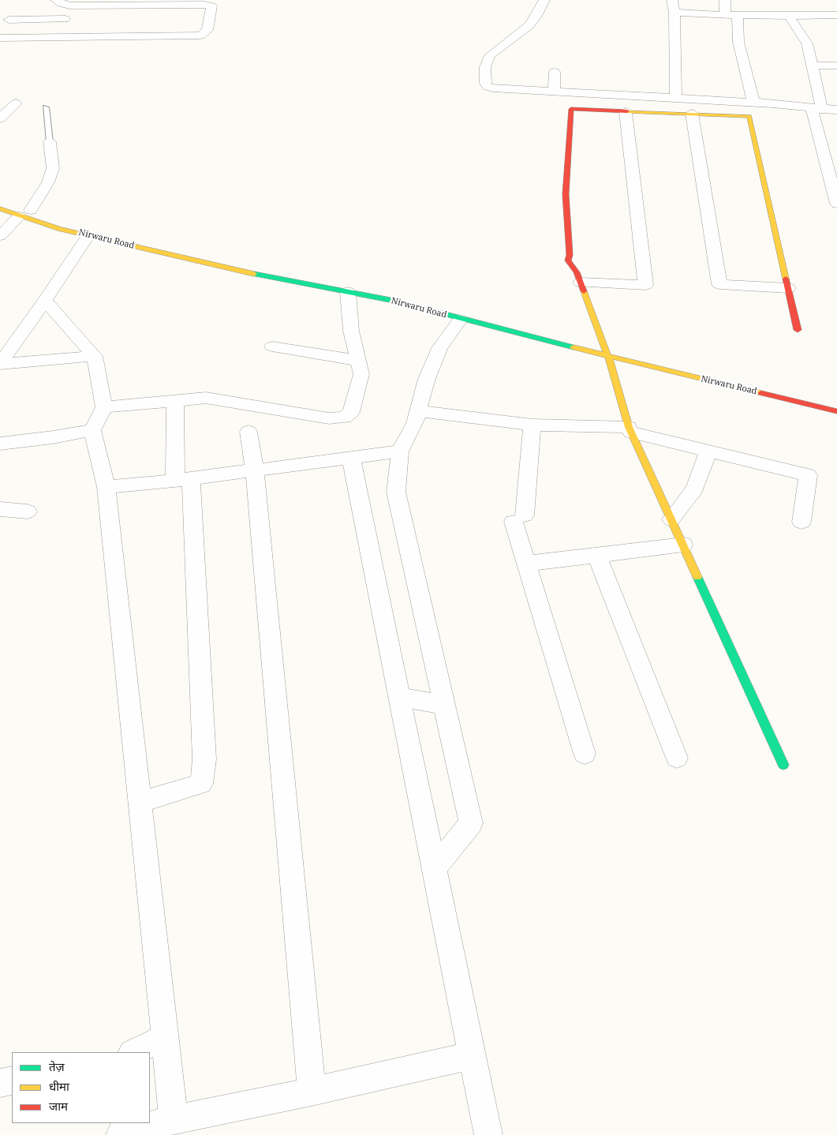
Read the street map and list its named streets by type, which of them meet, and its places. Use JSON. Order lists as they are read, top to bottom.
{
  "streets": {
    "street": ["Nirwaru Road"]
  },
  "legend": ["तेज़", "धीमा", "जाम"]
}
